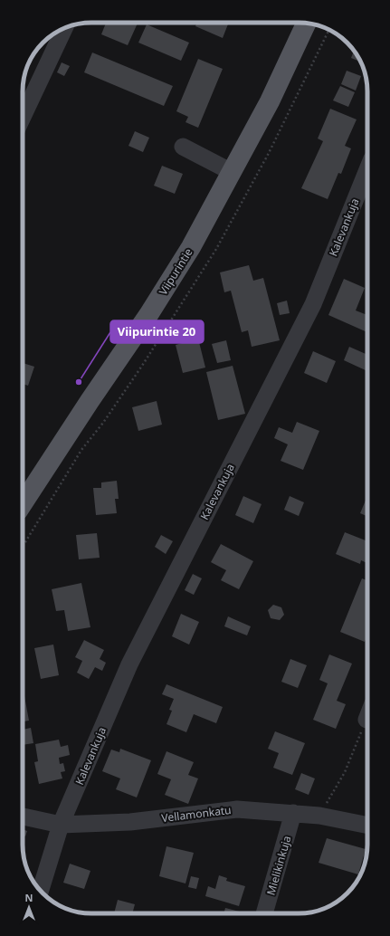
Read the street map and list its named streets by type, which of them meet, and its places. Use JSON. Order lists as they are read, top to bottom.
{
  "streets": {
    "main road": ["Viipurintie"],
    "street": ["Kalevankuja", "Vellamonkatu", "Mielikinkuja"]
  },
  "crossings": [
    ["Kalevankuja", "Vellamonkatu"],
    ["Vellamonkatu", "Mielikinkuja"]
  ],
  "places": ["Viipurintie 20"],
  "north": "top"
}
